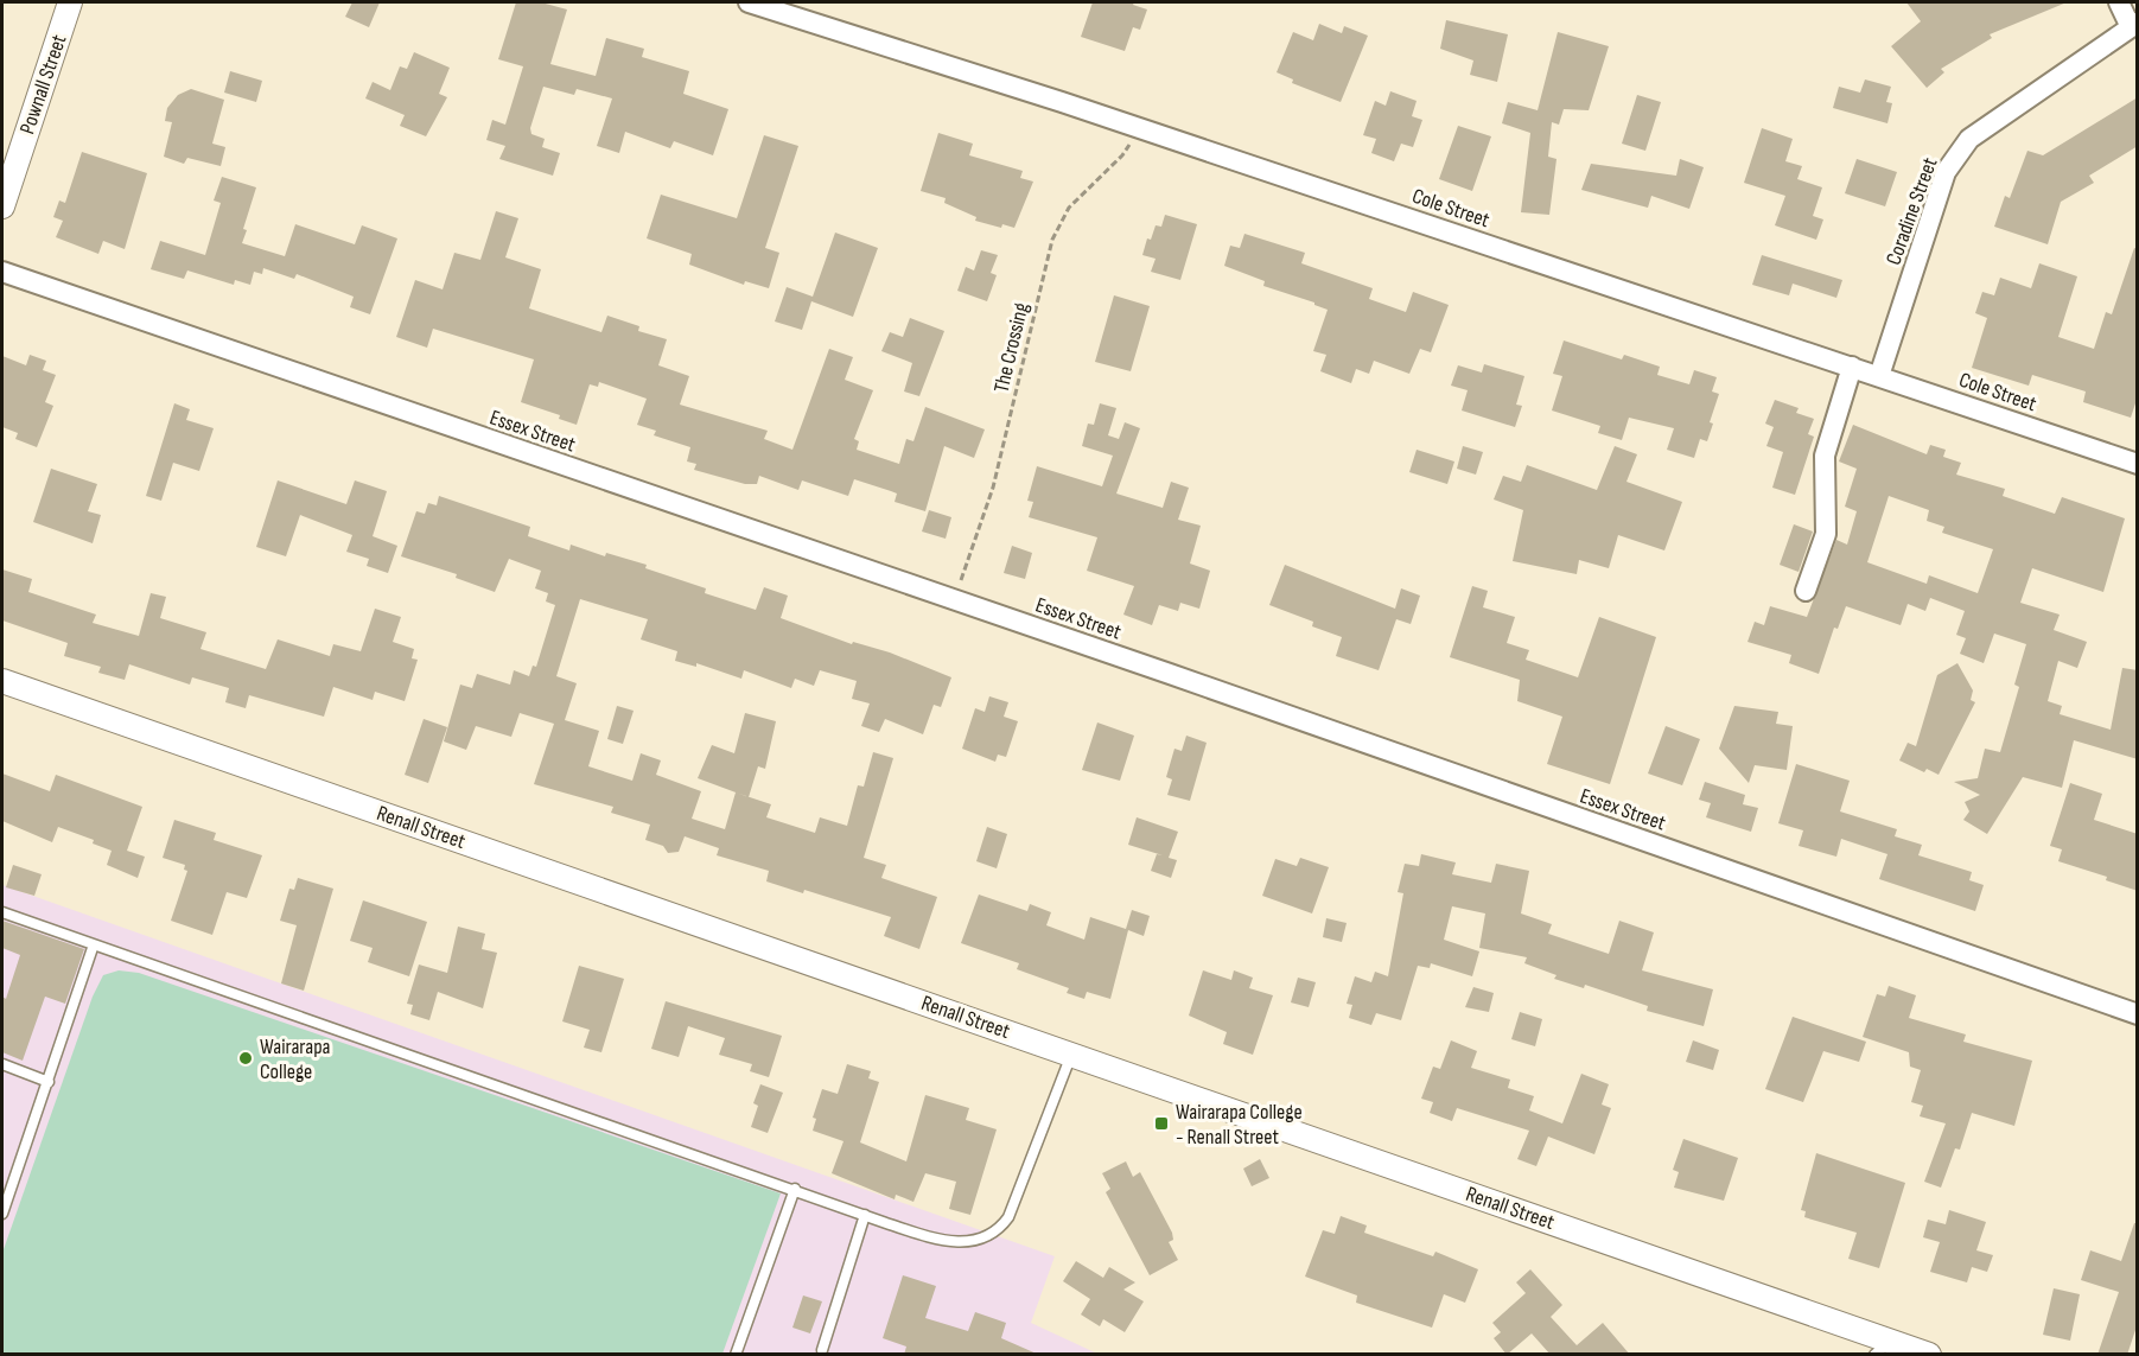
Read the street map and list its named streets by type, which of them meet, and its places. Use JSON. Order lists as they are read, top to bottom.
{
  "streets": {
    "street": [
      "Pownall Street",
      "Cole Street",
      "Coradine Street",
      "Essex Street",
      "Renall Street"
    ],
    "path": ["The Crossing"]
  },
  "crossings": [
    ["Cole Street", "Coradine Street"],
    ["Cole Street", "The Crossing"],
    ["The Crossing", "Essex Street"]
  ],
  "places": {
    "other": ["Wairarapa College"],
    "transit": ["Wairarapa College - Renall Street"]
  }
}
